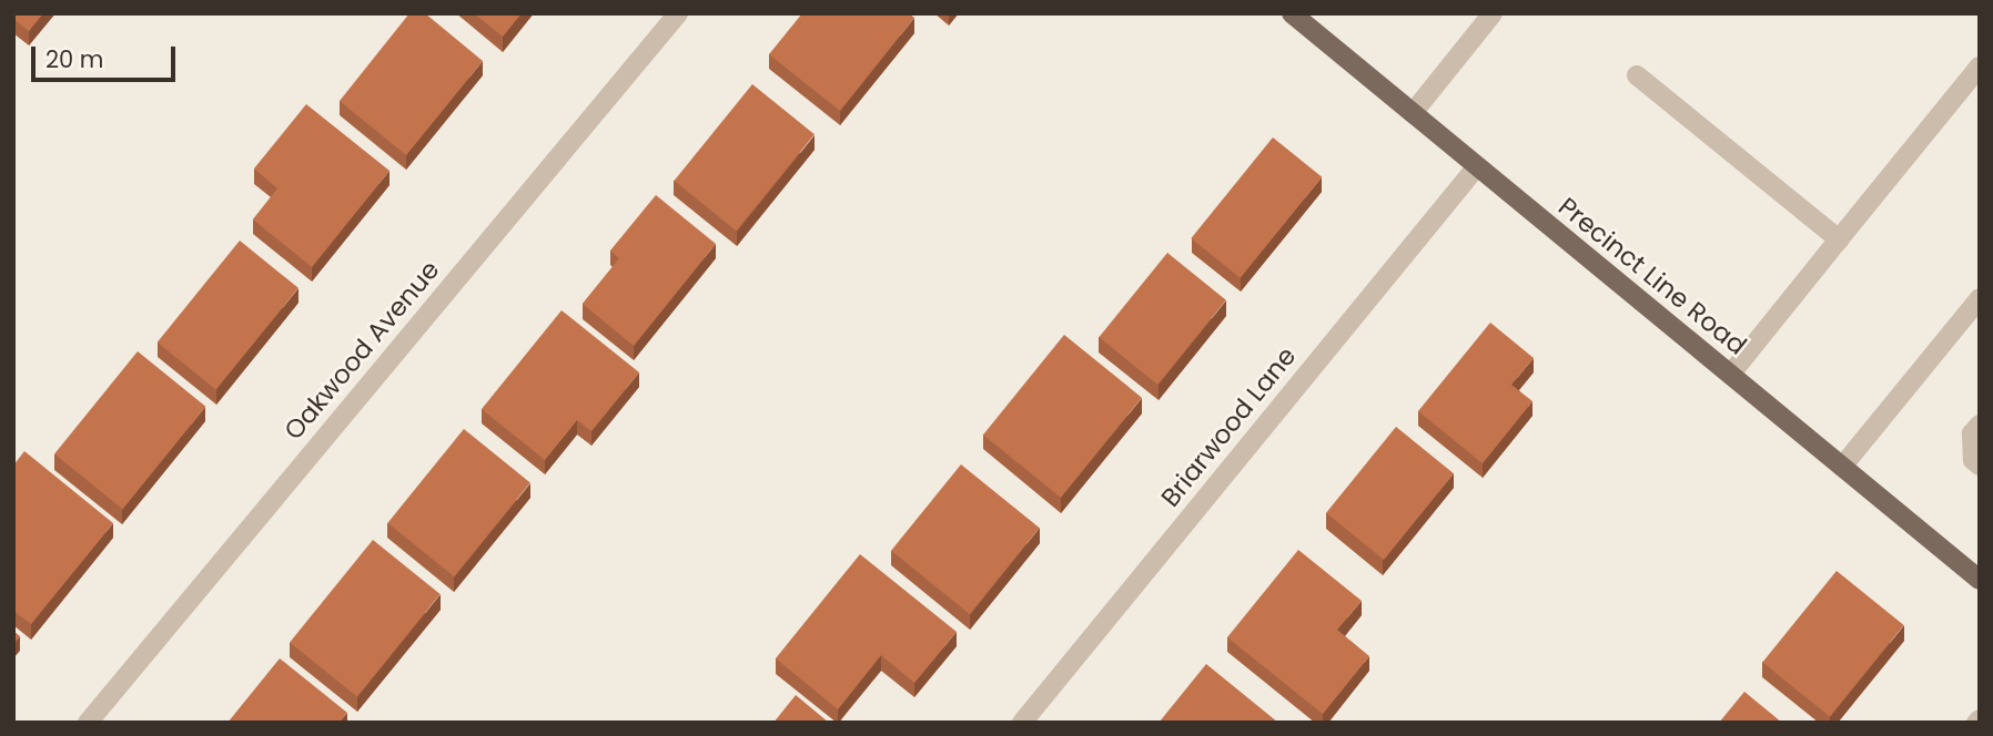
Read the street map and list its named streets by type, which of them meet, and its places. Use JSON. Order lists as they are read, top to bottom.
{
  "streets": {
    "main road": ["Precinct Line Road"],
    "street": ["Oakwood Avenue", "Briarwood Lane"]
  },
  "crossings": [
    ["Precinct Line Road", "Briarwood Lane"]
  ],
  "scale_bar": "20 m"
}
